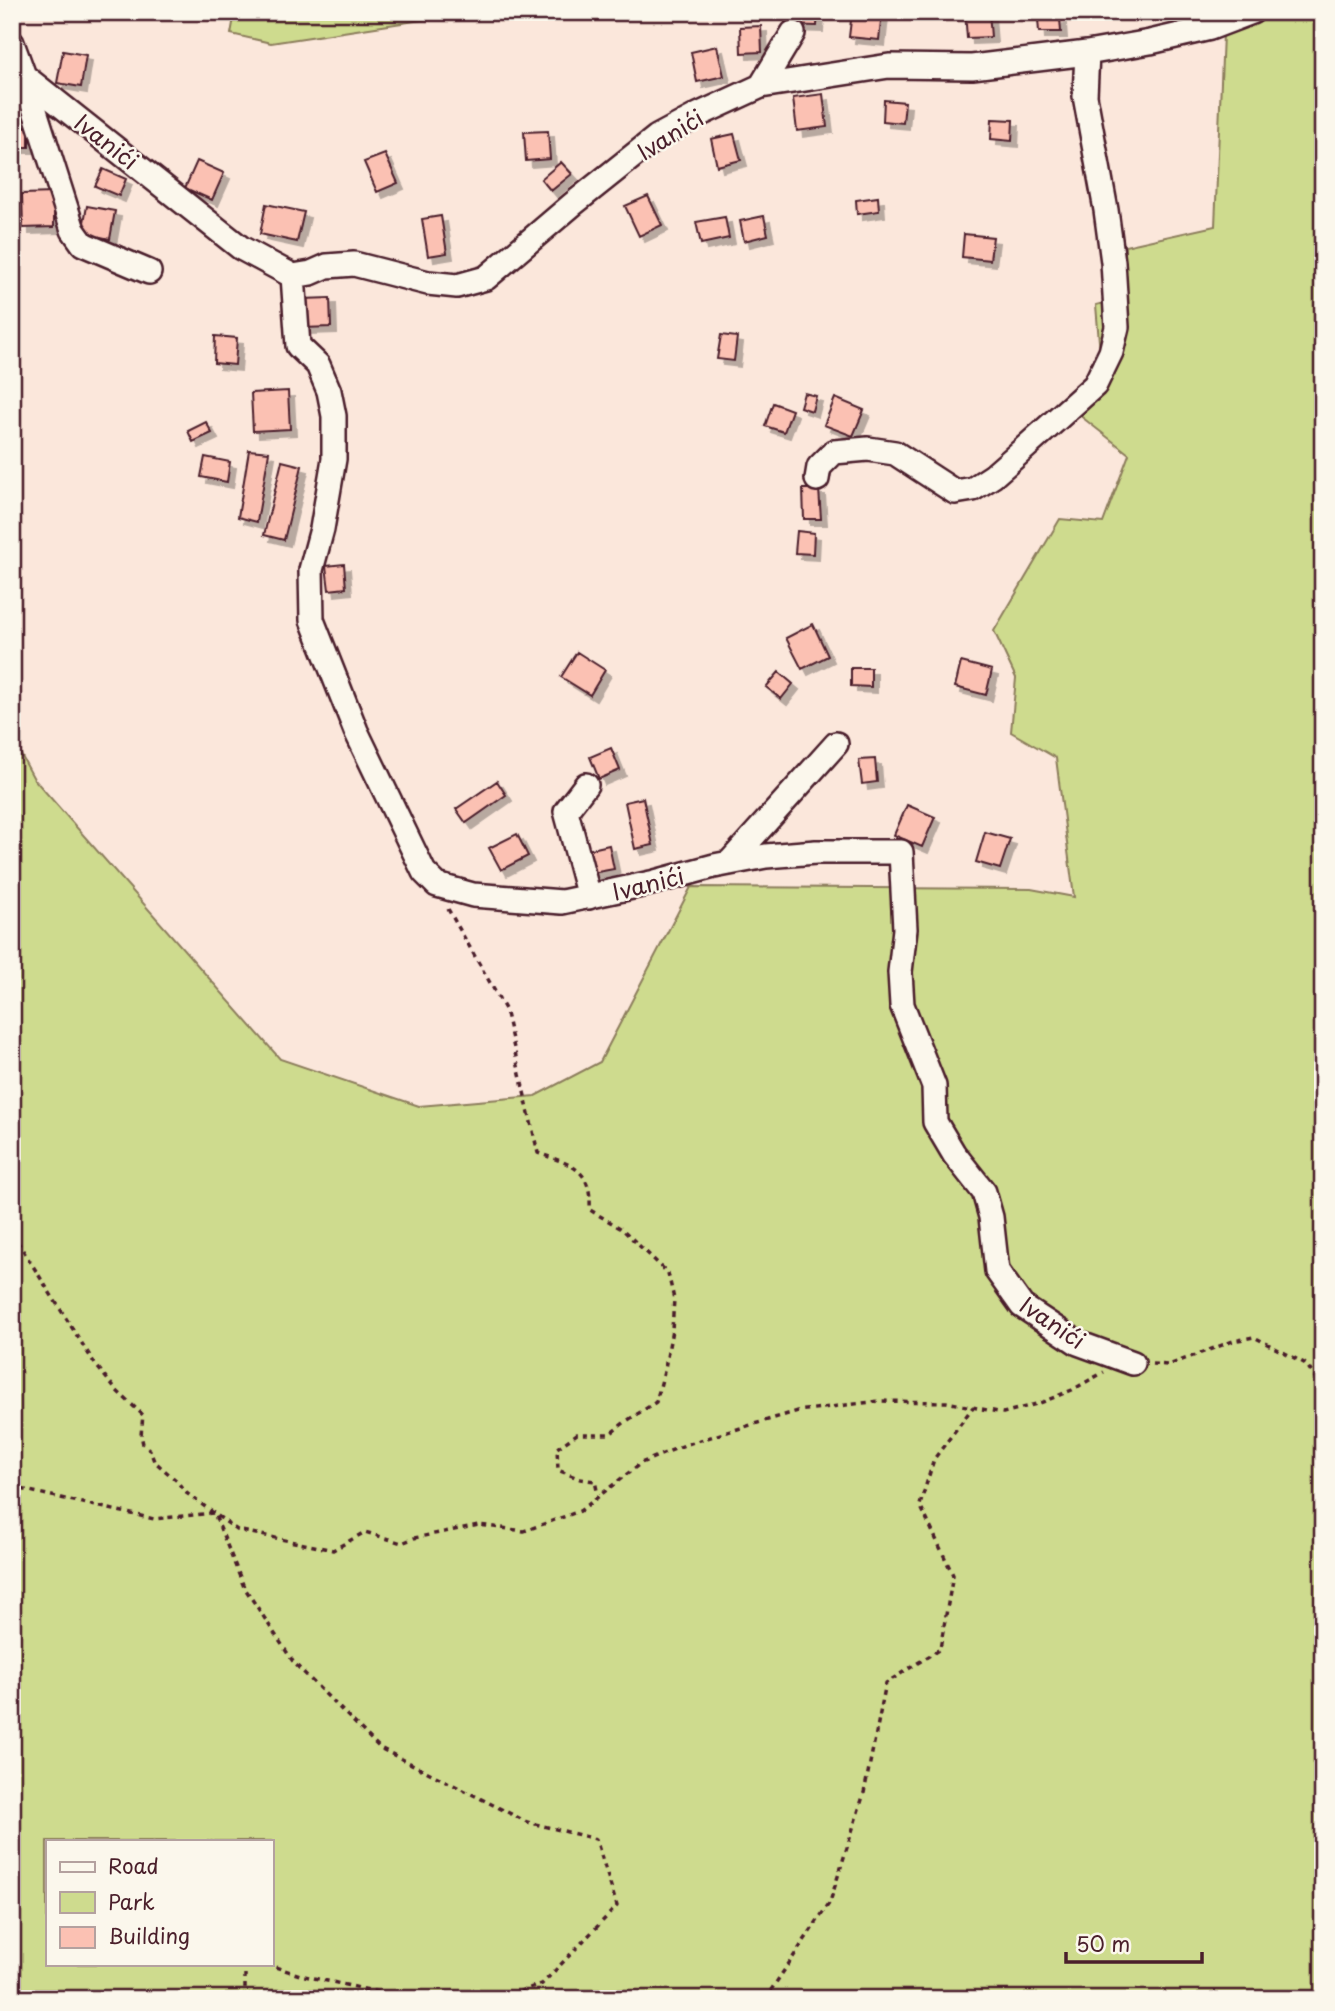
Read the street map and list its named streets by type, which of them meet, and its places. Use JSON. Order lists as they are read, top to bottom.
{
  "streets": {
    "street": ["Ivanići"]
  },
  "legend": ["Road", "Park", "Building"],
  "scale_bar": "50 m"
}
